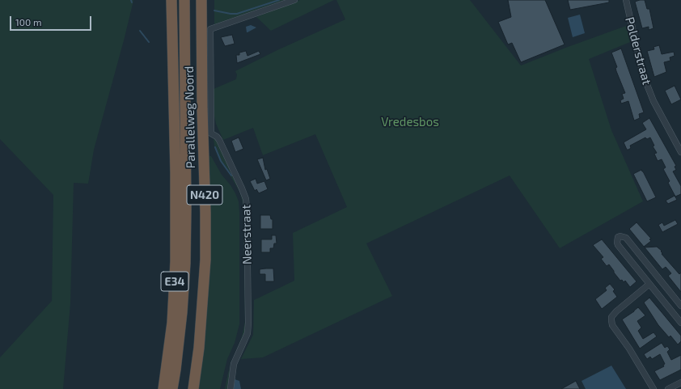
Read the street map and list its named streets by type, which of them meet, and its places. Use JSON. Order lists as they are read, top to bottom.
{
  "streets": {
    "highway": ["Parallelweg Noord", "N420", "E34"],
    "street": ["Polderstraat", "Neerstraat"]
  },
  "parks": ["Vredesbos"],
  "scale_bar": "100 m"
}
